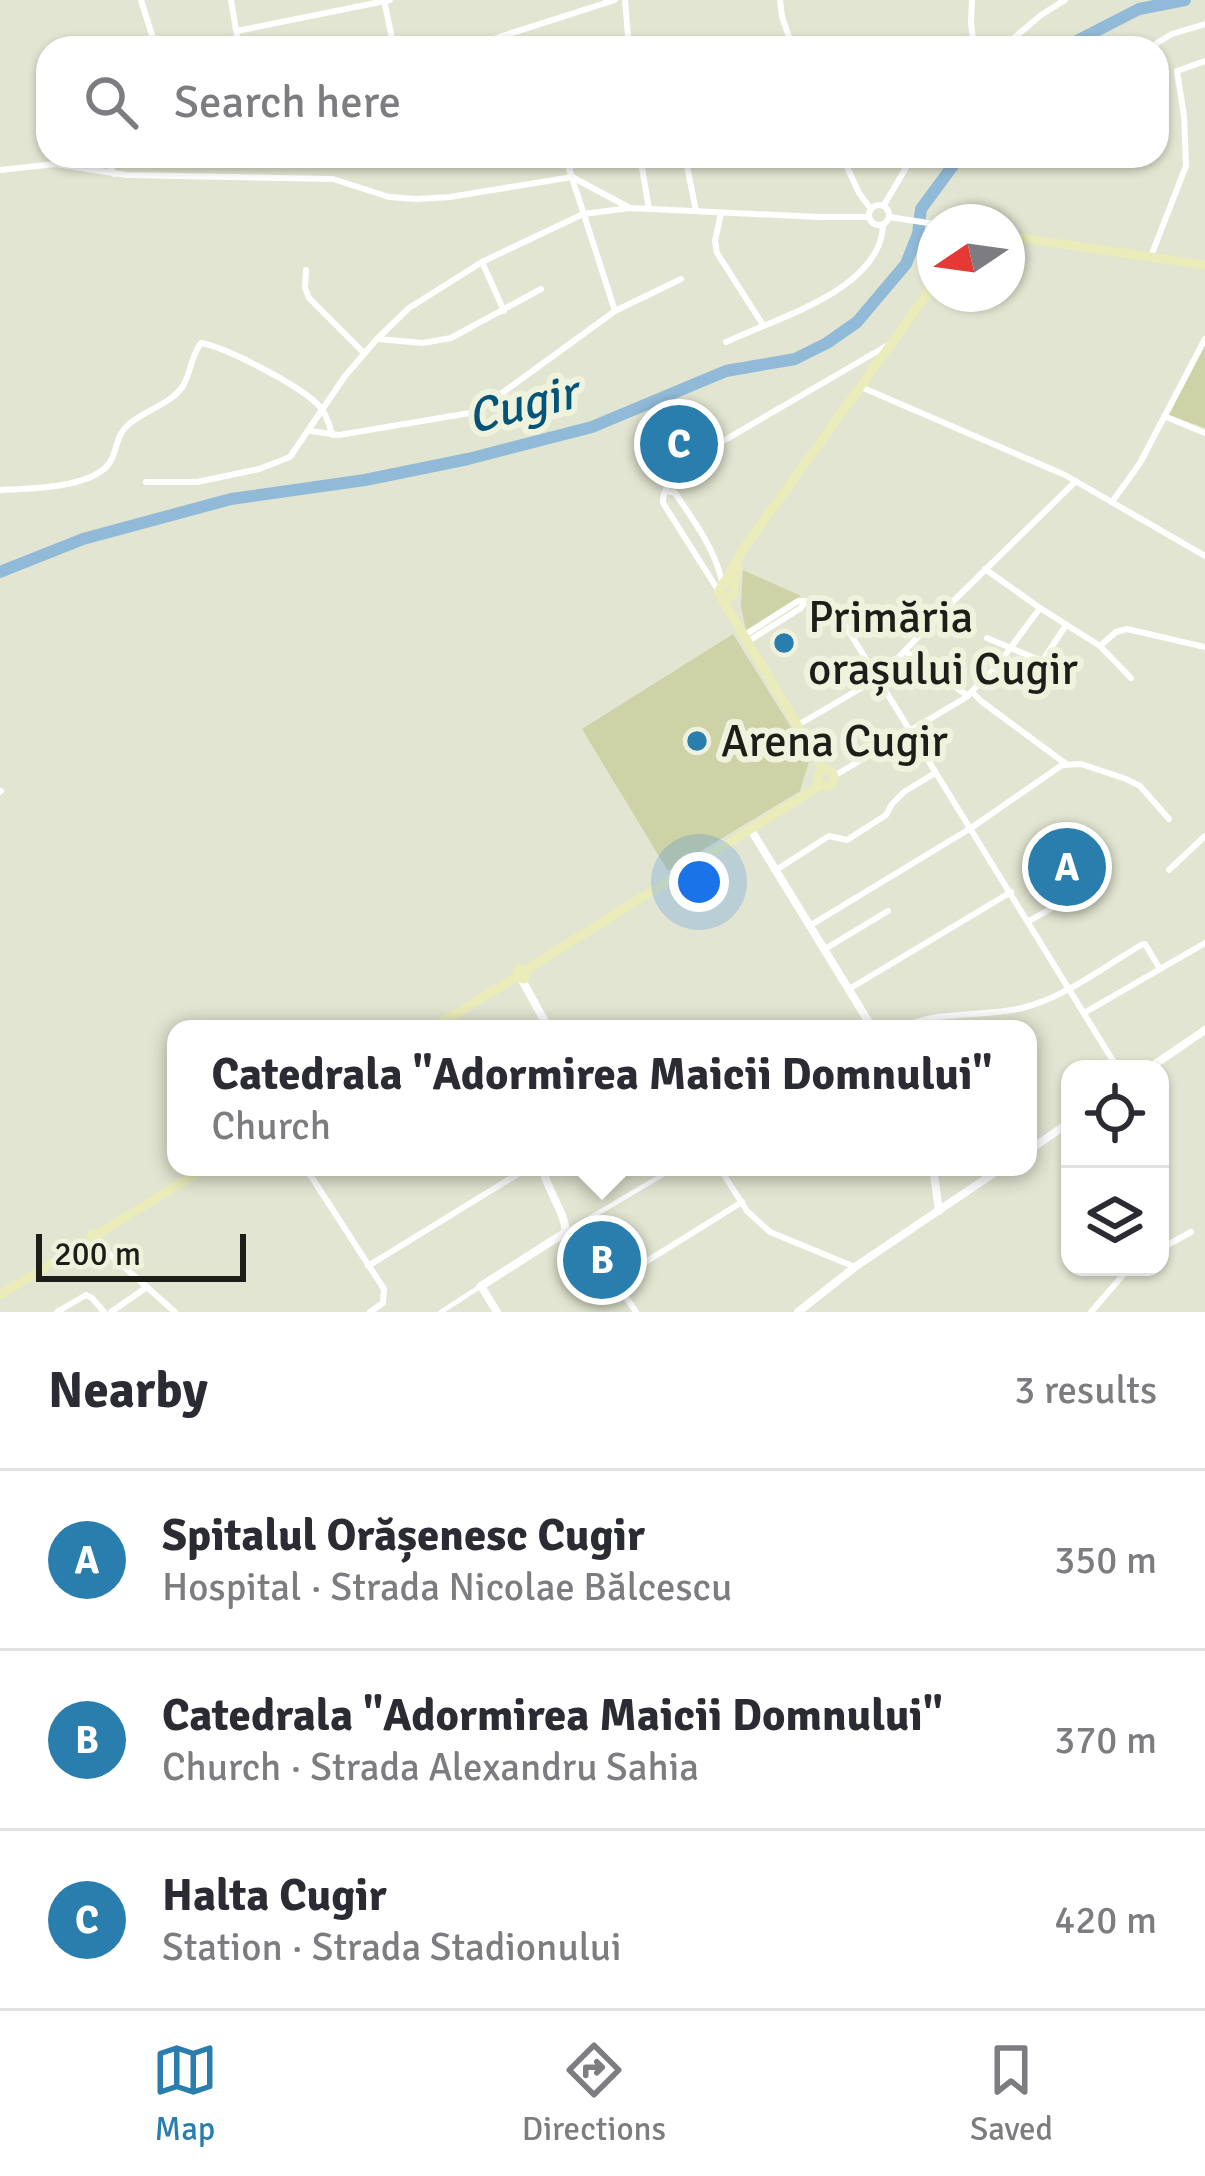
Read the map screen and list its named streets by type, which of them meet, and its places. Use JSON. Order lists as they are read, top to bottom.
{
  "water": ["Cugir"],
  "places": ["Primăria orașului Cugir", "Arena Cugir"],
  "scale_bar": "200 m",
  "north": "left",
  "page": {
    "search": "Search here",
    "pins": ["C", "A", "B"],
    "popup": ["Catedrala \"Adormirea Maicii Domnului\"", "Church"],
    "scale": "200 m",
    "heading": ["Nearby", "3 results"],
    "list": [
      {
        "mark": "A",
        "name": "Spitalul Orășenesc Cugir",
        "note": "Hospital · Strada Nicolae Bălcescu",
        "value": "350 m"
      },
      {
        "mark": "B",
        "name": "Catedrala \"Adormirea Maicii Domnului\"",
        "note": "Church · Strada Alexandru Sahia",
        "value": "370 m"
      },
      {
        "mark": "C",
        "name": "Halta Cugir",
        "note": "Station · Strada Stadionului",
        "value": "420 m"
      }
    ],
    "nav": ["Map", "Directions", "Saved"]
  }
}
